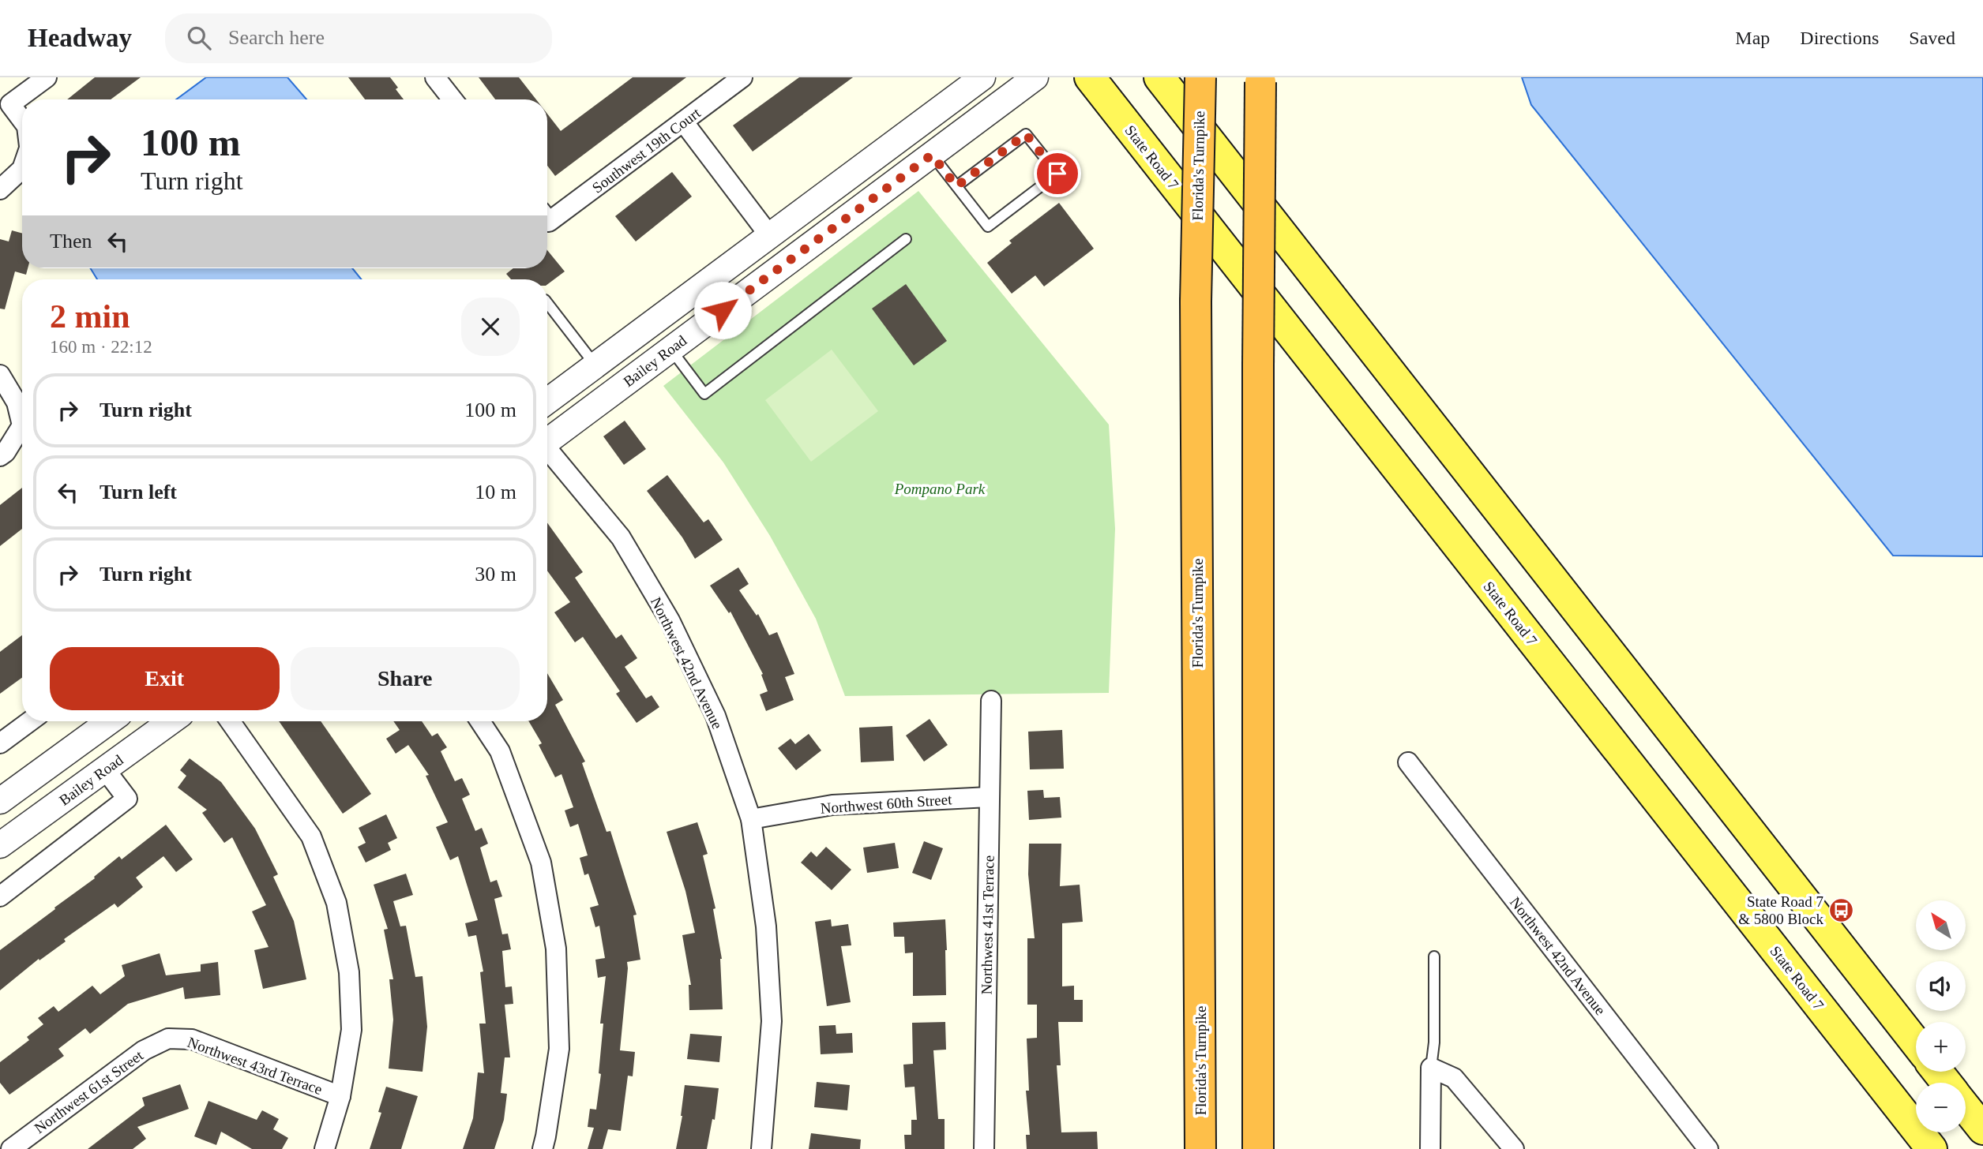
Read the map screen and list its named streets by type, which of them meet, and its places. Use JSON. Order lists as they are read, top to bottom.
{
  "streets": {
    "highway": ["Florida's Turnpike"],
    "main road": ["State Road 7"],
    "street": [
      "Southwest 19th Court",
      "Bailey Road",
      "Northwest 42nd Avenue",
      "Northwest 60th Street",
      "Northwest 41st Terrace",
      "Northwest 43rd Terrace",
      "Northwest 61st Street"
    ]
  },
  "crossings": [
    ["Northwest 42nd Avenue", "Northwest 60th Street"],
    ["Northwest 60th Street", "Northwest 41st Terrace"],
    ["Northwest 43rd Terrace", "Northwest 61st Street"]
  ],
  "parks": ["Pompano Park"],
  "places": {
    "bus stop": ["State Road 7 & 5800 Block"]
  },
  "north": "top left",
  "page": {
    "header": "Headway",
    "search": "Search here",
    "nav": ["Map", "Directions", "Saved"],
    "turn": ["100 m", "Turn right"],
    "then": "Then",
    "heading": ["2 min", "160 m · 22:12"],
    "list": [
      {
        "name": "Turn right",
        "value": "100 m"
      },
      {
        "name": "Turn left",
        "value": "10 m"
      },
      {
        "name": "Turn right",
        "value": "30 m"
      }
    ],
    "buttons": ["Exit", "Share"],
    "map_buttons": ["+", "−"]
  }
}
